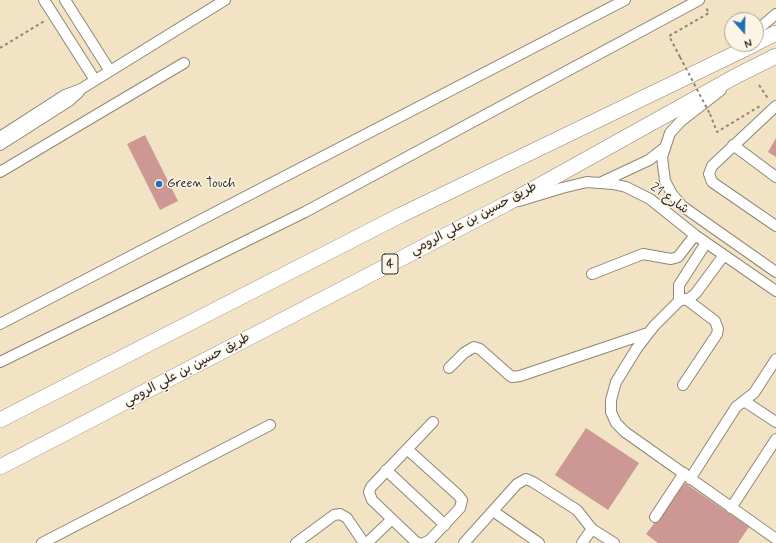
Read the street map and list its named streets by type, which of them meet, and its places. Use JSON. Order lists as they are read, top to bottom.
{
  "streets": {
    "highway": ["طريق حسين بن علي الرومي", "4"],
    "street": ["شارع 21"]
  },
  "crossings": [
    ["شارع 21", "طريق حسين بن علي الرومي"]
  ],
  "places": ["Green Touch"],
  "north": "bottom"
}
